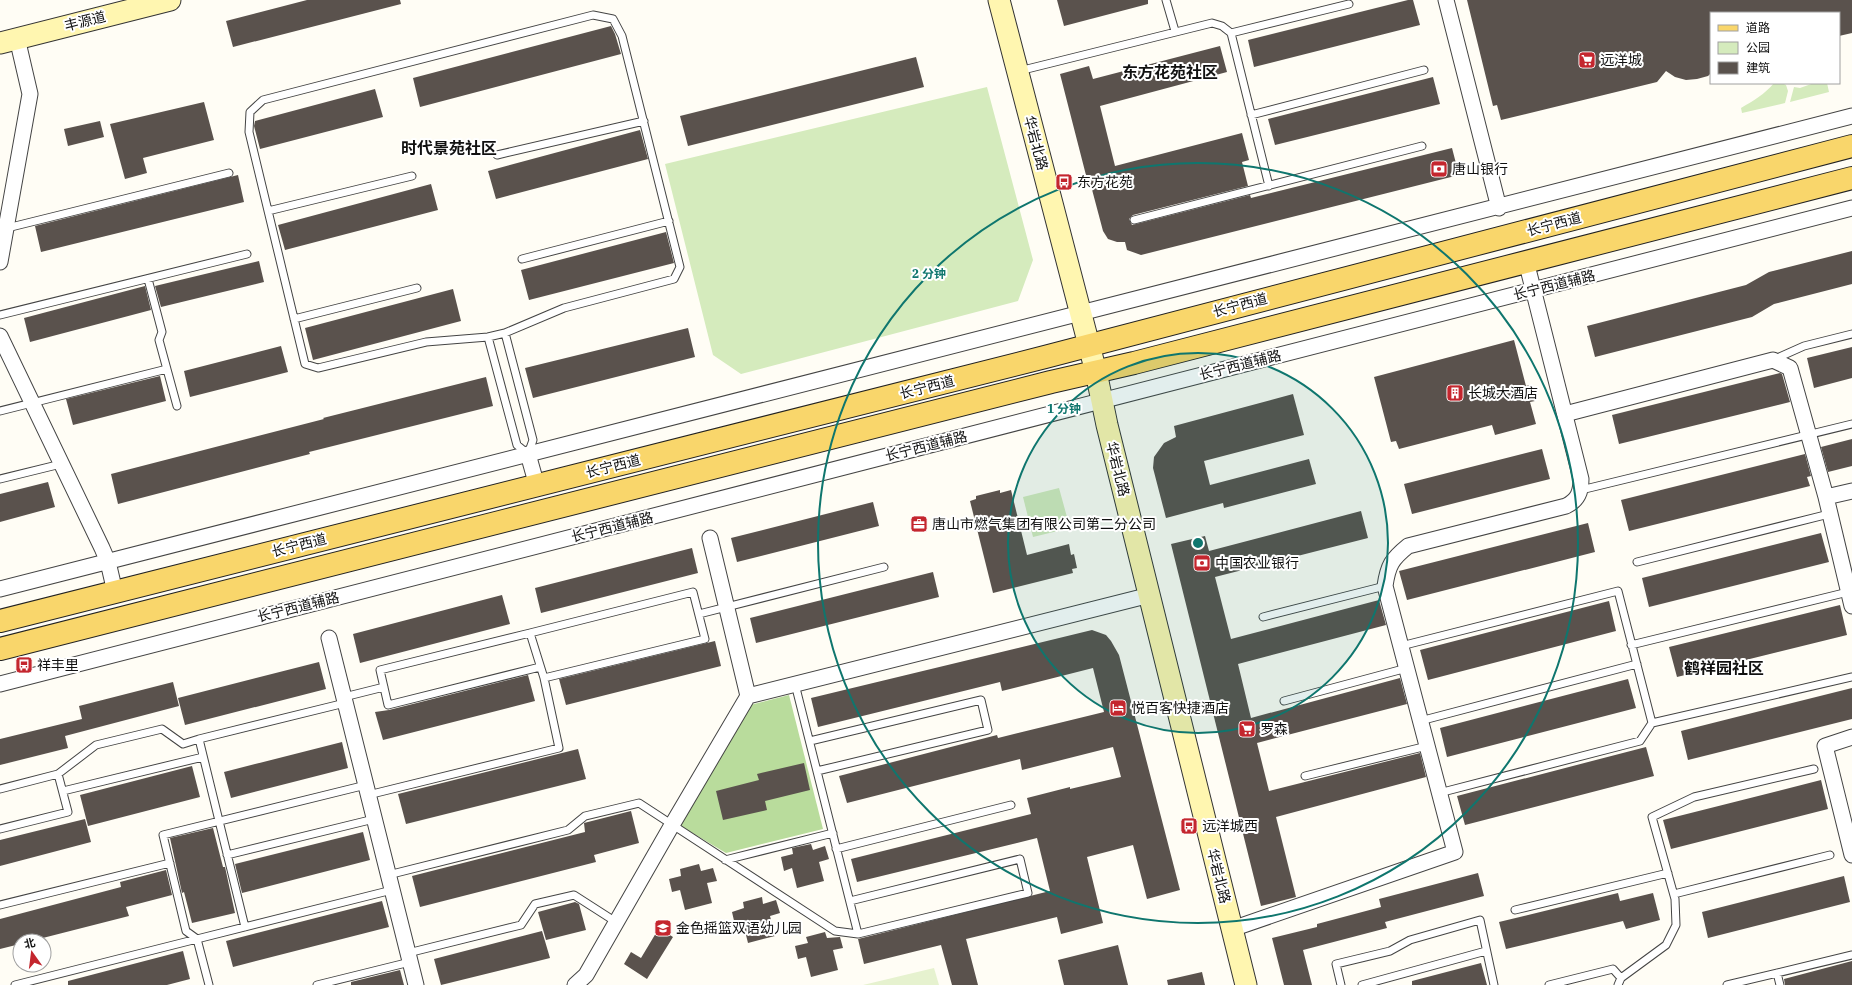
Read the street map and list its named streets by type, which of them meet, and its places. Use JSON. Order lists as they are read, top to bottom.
{
  "streets": {
    "main road": ["长宁西道"],
    "street": ["丰源道", "华岩北路", "长宁西道辅路"]
  },
  "crossings": [
    ["华岩北路", "长宁西道"],
    ["华岩北路", "长宁西道辅路"]
  ],
  "districts": ["东方花苑社区", "时代景苑社区", "鹤祥园社区"],
  "places": {
    "supermarket": ["远洋城", "罗森"],
    "bank": ["唐山银行", "中国农业银行"],
    "bus stop": ["东方花苑", "祥丰里", "远洋城西"],
    "building": ["长城大酒店"],
    "office": ["唐山市燃气集团有限公司第二分公司"],
    "hotel": ["悦百客快捷酒店"],
    "school or university": ["金色摇篮双语幼儿园"]
  },
  "legend": ["道路", "公园", "建筑"],
  "north": "top",
  "rings": ["2 分钟", "1 分钟"]
}
